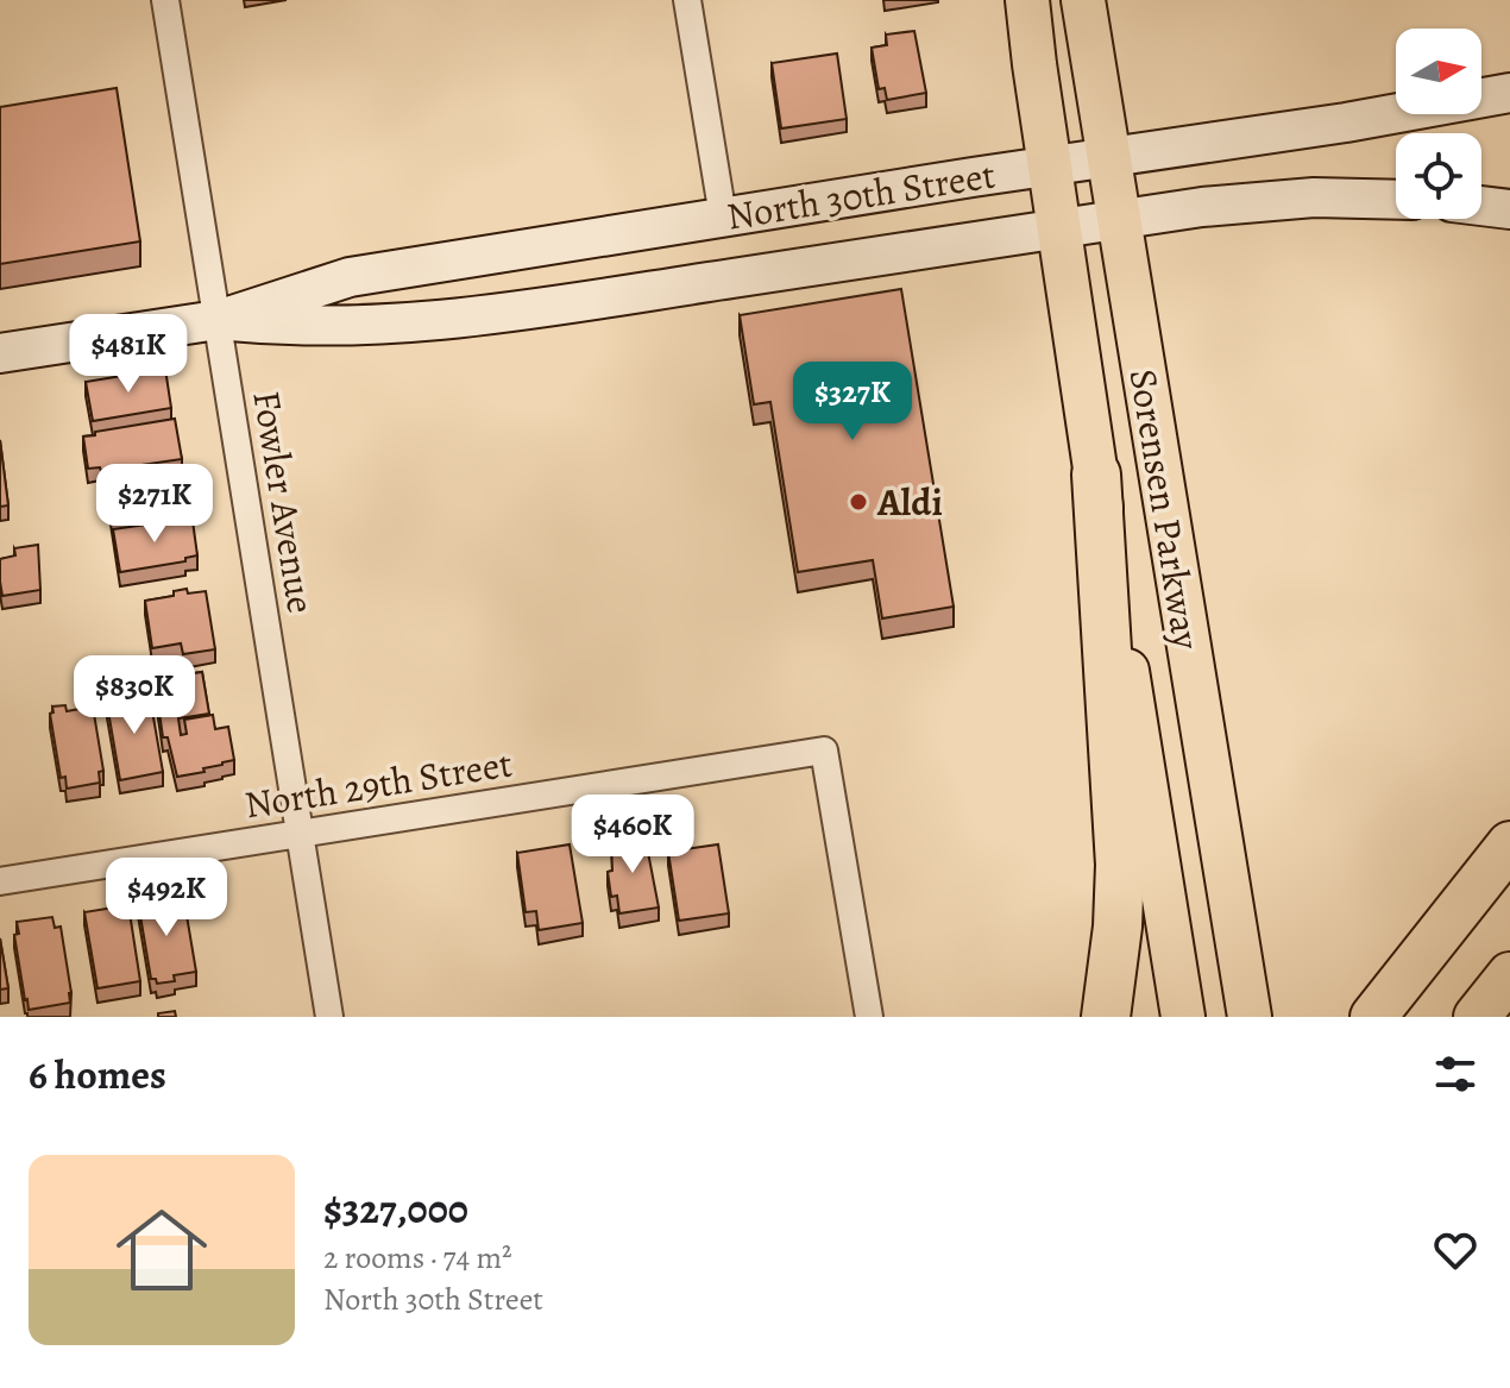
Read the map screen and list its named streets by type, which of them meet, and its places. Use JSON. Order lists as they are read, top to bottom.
{
  "streets": {
    "main road": ["North 30th Street", "Sorensen Parkway"],
    "street": ["Fowler Avenue", "North 29th Street"]
  },
  "crossings": [
    ["North 30th Street", "Fowler Avenue"],
    ["North 30th Street", "Sorensen Parkway"],
    ["Fowler Avenue", "North 29th Street"]
  ],
  "places": ["Aldi"],
  "north": "right",
  "page": {
    "price": [
      "$481K",
      "$327K",
      "$271K",
      "$830K",
      "$460K",
      "$492K"
    ],
    "heading": "6 homes",
    "list": [
      {
        "name": "$327,000",
        "note": "2 rooms · 74 m² · North 30th Street"
      }
    ]
  }
}
